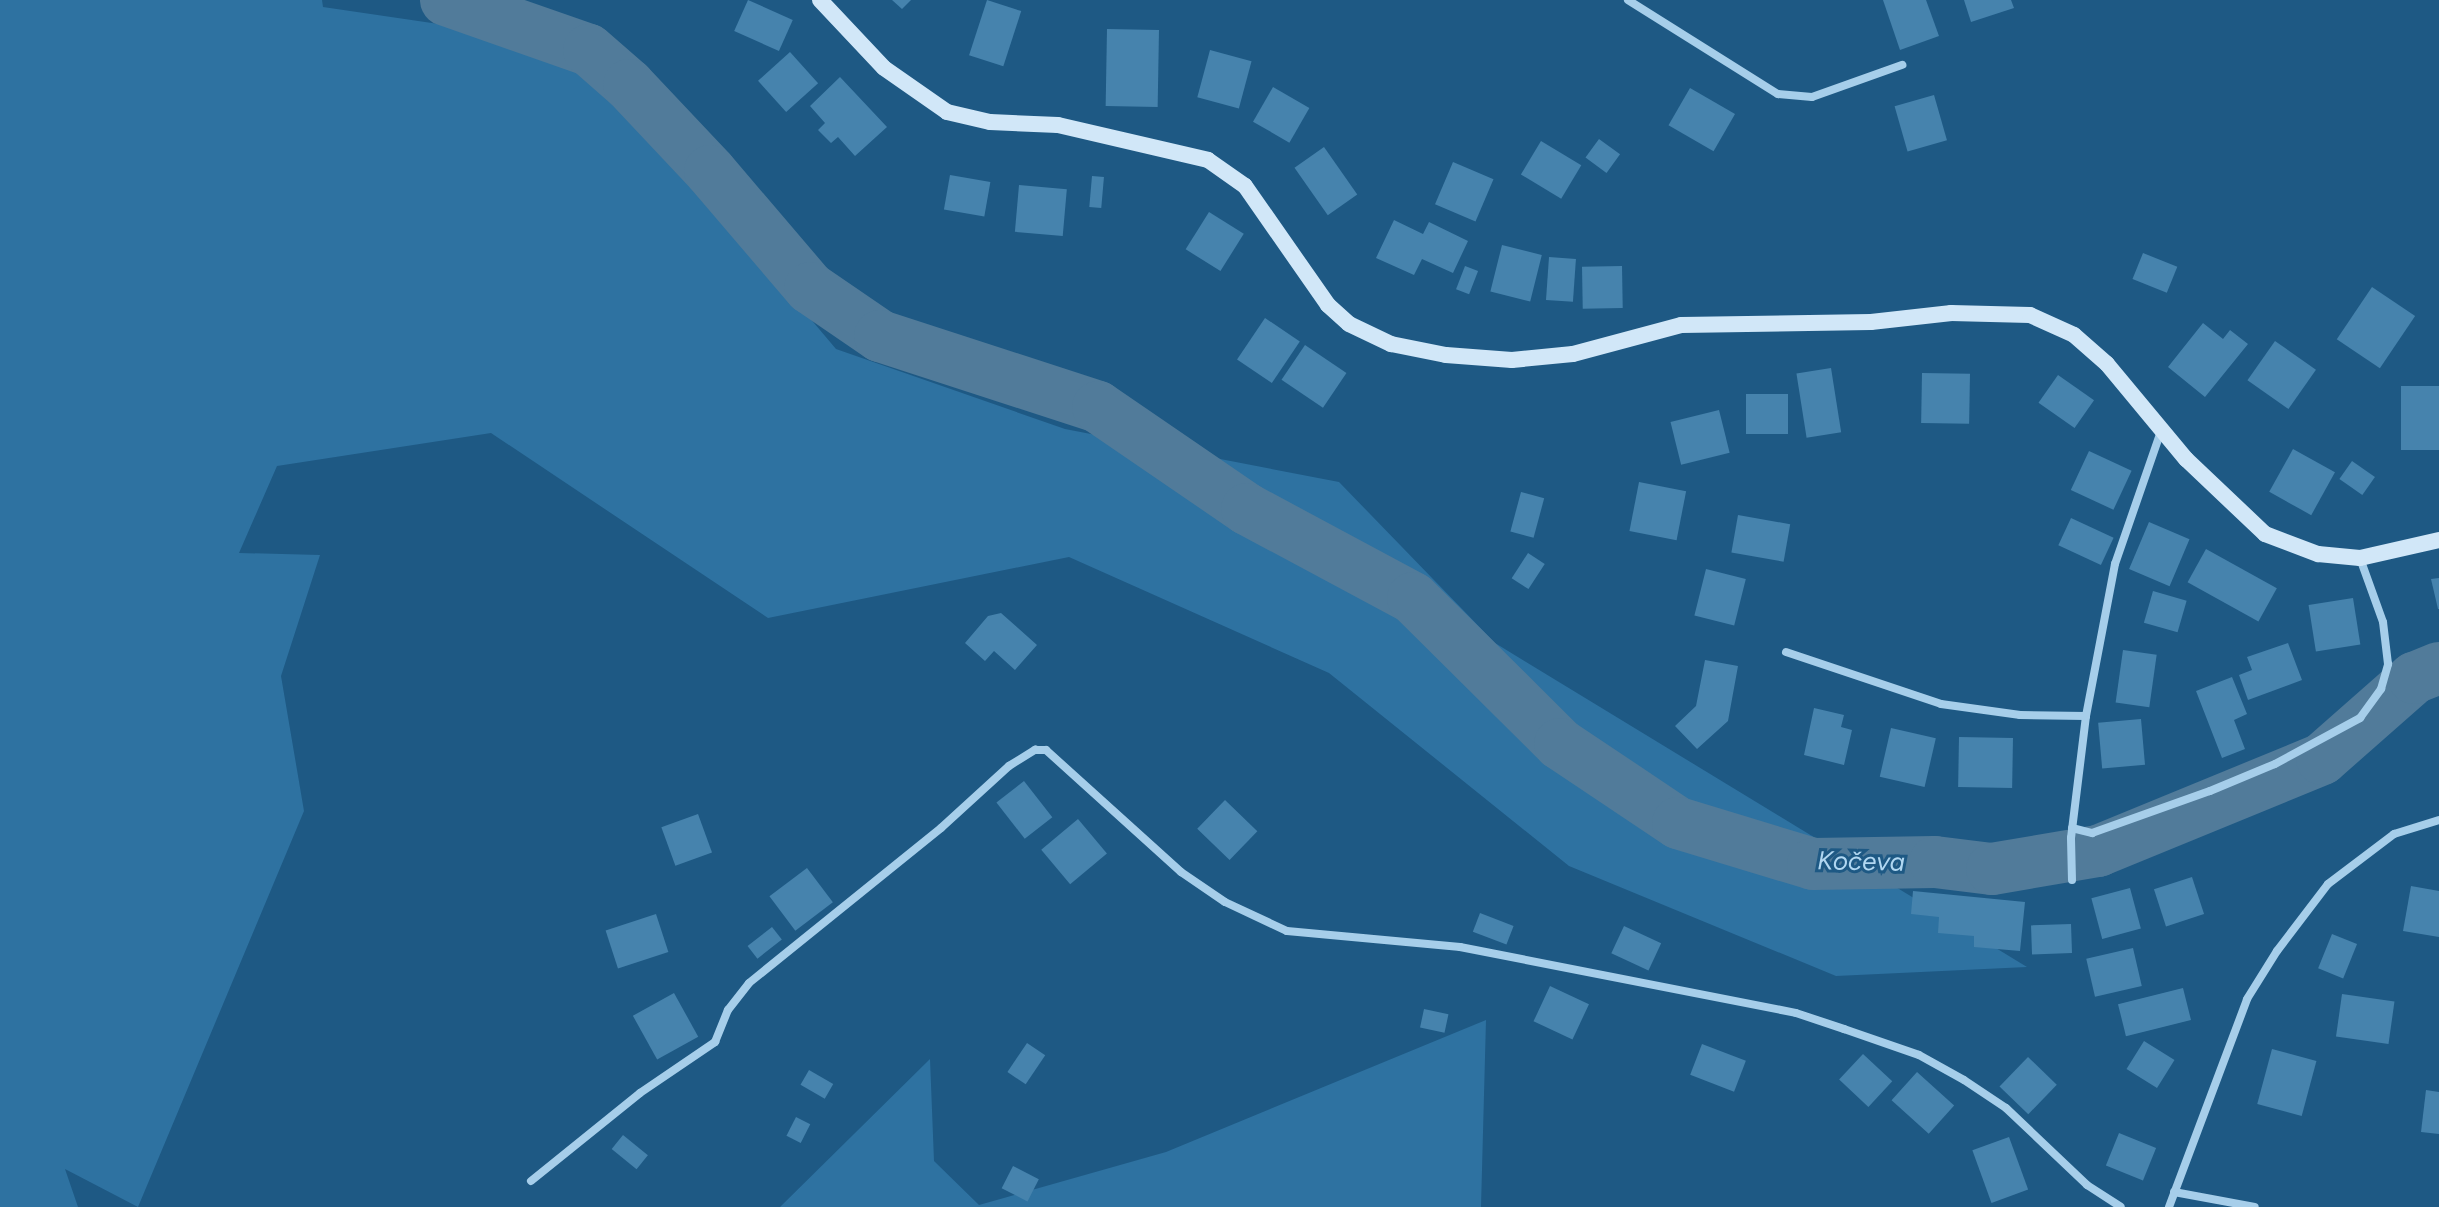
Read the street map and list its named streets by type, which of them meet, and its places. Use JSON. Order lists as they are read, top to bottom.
{
  "water": ["Kočeva"]
}
